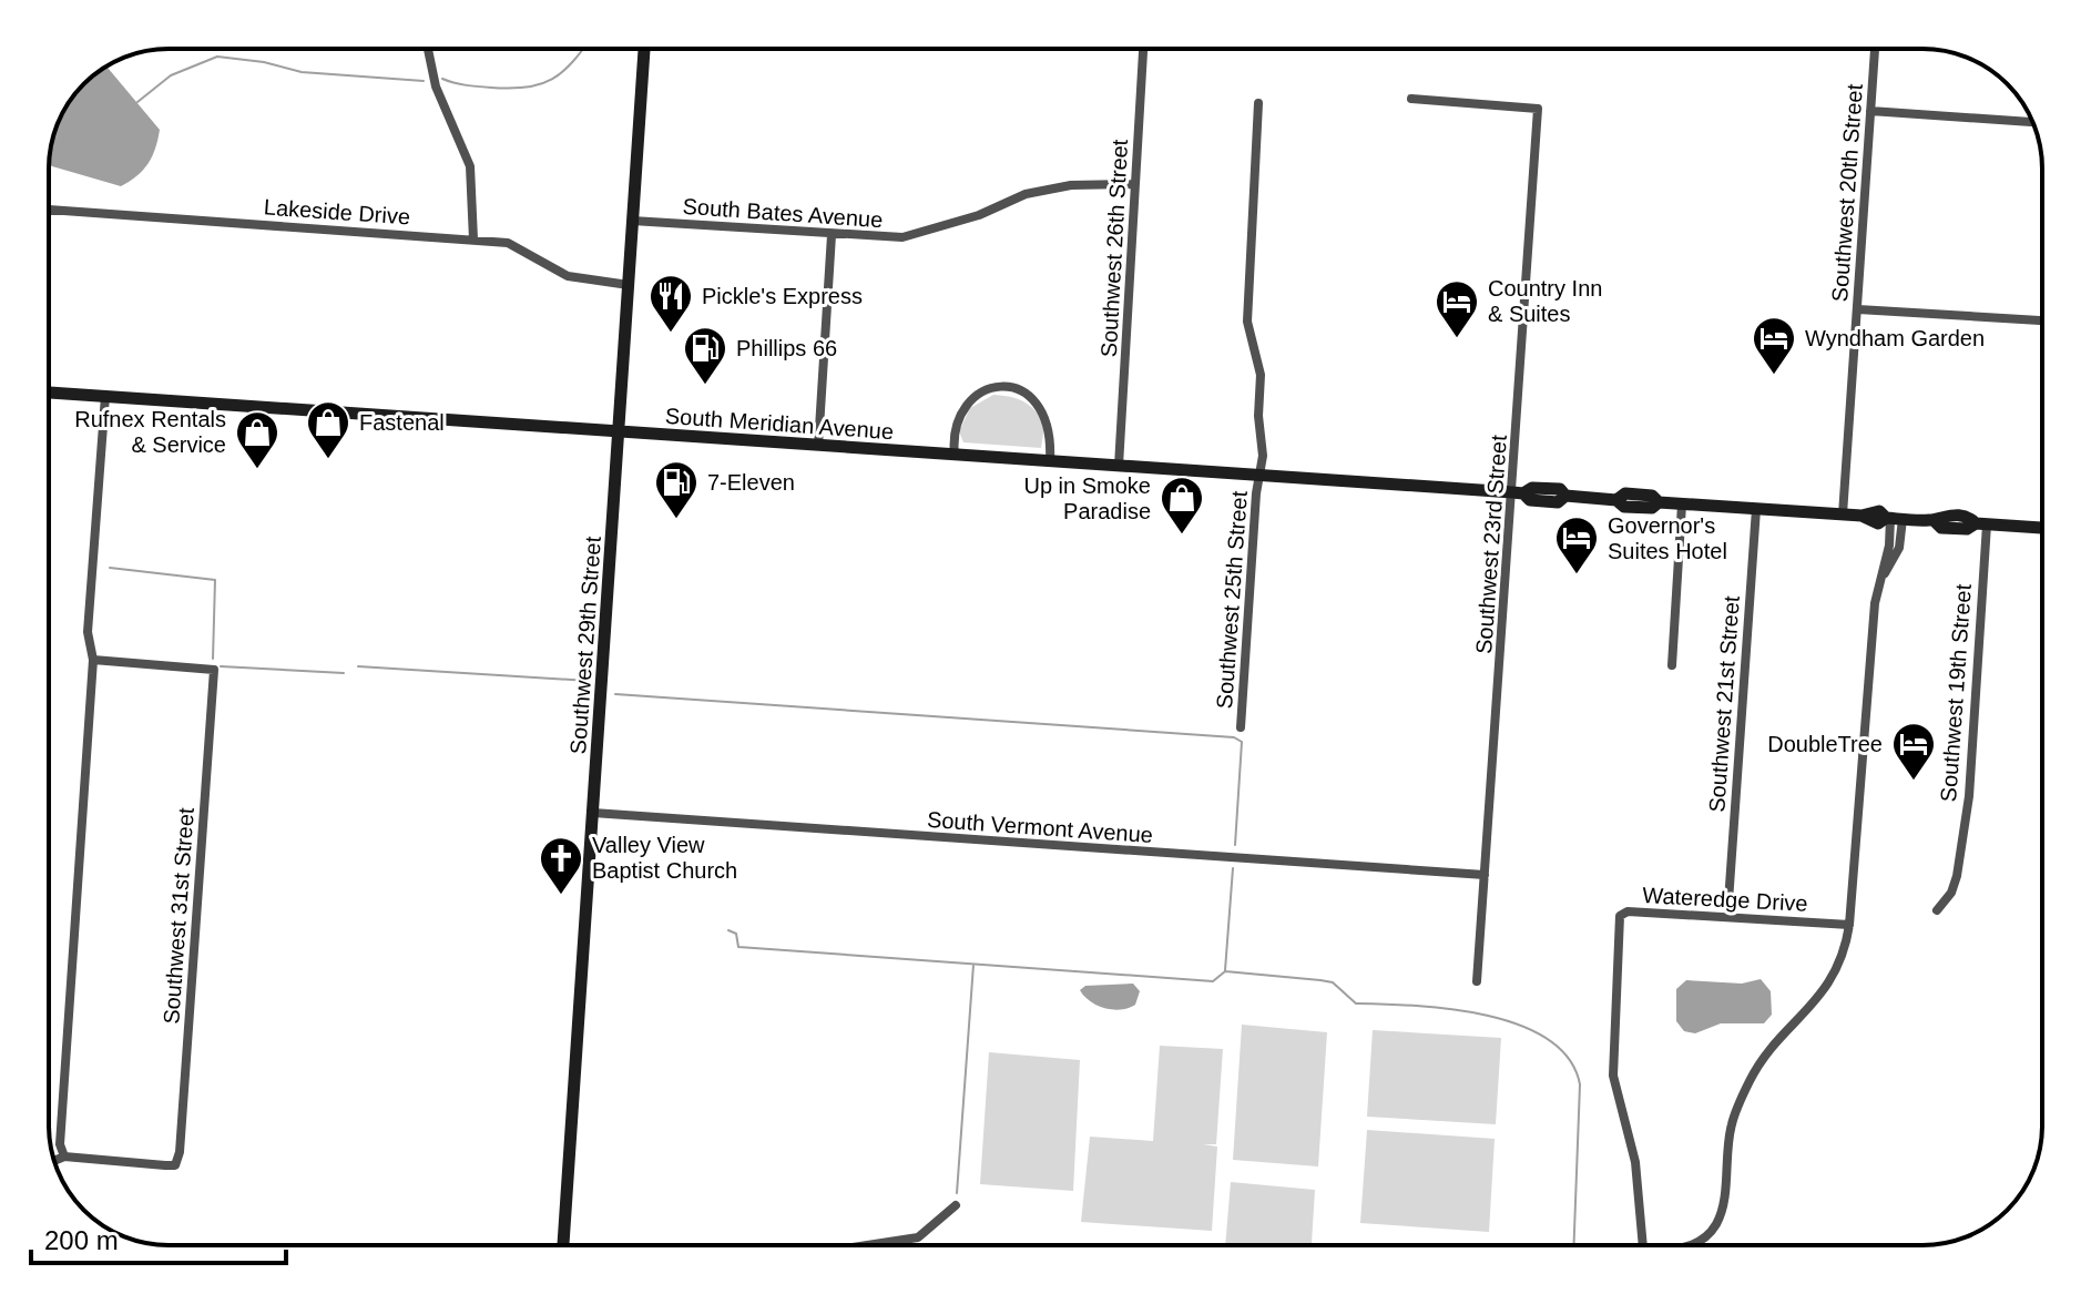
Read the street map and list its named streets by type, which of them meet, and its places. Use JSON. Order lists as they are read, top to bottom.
{
  "streets": {
    "main road": ["South Meridian Avenue", "Southwest 29th Street"],
    "street": [
      "Southwest 20th Street",
      "Lakeside Drive",
      "South Bates Avenue",
      "Southwest 26th Street",
      "Southwest 23rd Street",
      "Southwest 25th Street",
      "Southwest 19th Street",
      "Southwest 21st Street",
      "South Vermont Avenue",
      "Wateredge Drive",
      "Southwest 31st Street"
    ]
  },
  "crossings": [
    ["Southwest 20th Street", "South Meridian Avenue"],
    ["Lakeside Drive", "Southwest 29th Street"],
    ["South Bates Avenue", "Southwest 26th Street"],
    ["South Bates Avenue", "Southwest 29th Street"],
    ["Southwest 26th Street", "South Meridian Avenue"],
    ["South Meridian Avenue", "Southwest 23rd Street"],
    ["South Meridian Avenue", "Southwest 25th Street"],
    ["South Meridian Avenue", "Southwest 29th Street"],
    ["South Meridian Avenue", "Southwest 19th Street"],
    ["South Meridian Avenue", "Southwest 21st Street"],
    ["South Meridian Avenue", "Wateredge Drive"],
    ["Southwest 23rd Street", "South Vermont Avenue"],
    ["Southwest 29th Street", "South Vermont Avenue"]
  ],
  "places": {
    "restaurant": ["Pickle's Express"],
    "hotel": [
      "Country Inn & Suites",
      "Wyndham Garden",
      "Governor's Suites Hotel",
      "DoubleTree"
    ],
    "fuel station": ["Phillips 66", "7-Eleven"],
    "shop": ["Fastenal", "Rufnex Rentals & Service", "Up in Smoke Paradise"],
    "church": ["Valley View Baptist Church"]
  },
  "scale_bar": "200 m"
}
